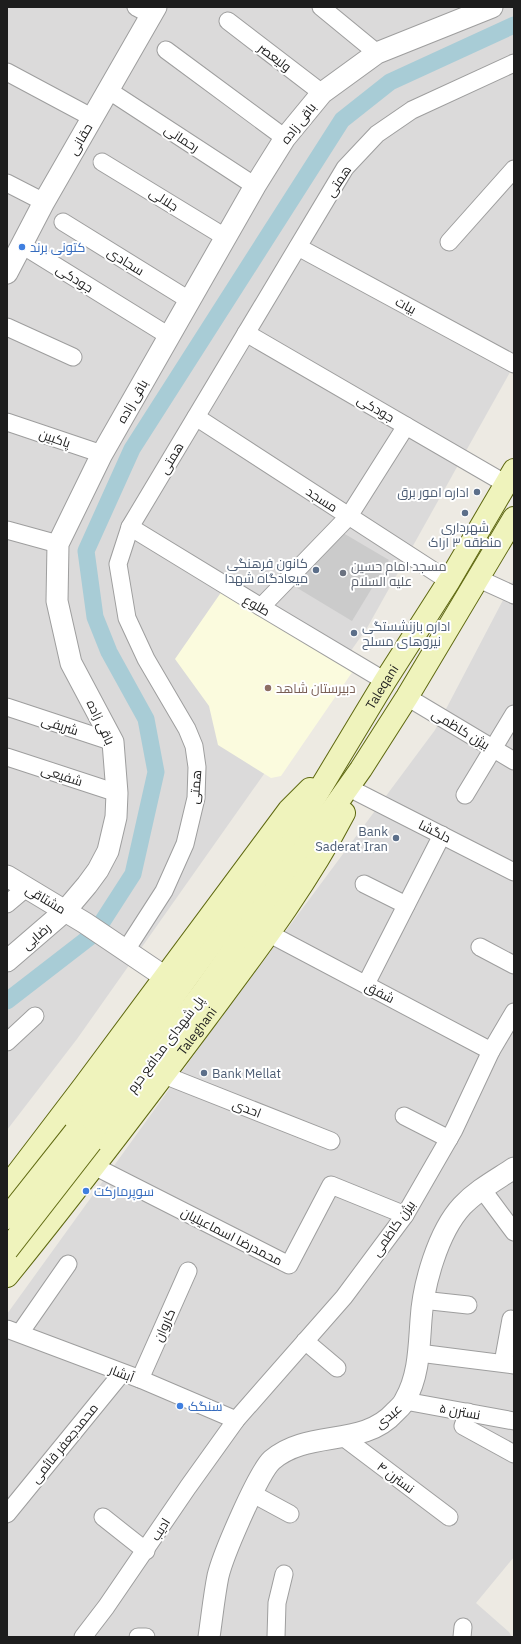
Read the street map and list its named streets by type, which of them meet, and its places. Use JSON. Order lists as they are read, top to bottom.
{
  "streets": {
    "main road": ["Taleqani", "Taleghani", "پل شهدای مدافع حرم"],
    "street": [
      "ولیعصر",
      "باقی زاده",
      "رحمانی",
      "حقانی",
      "همتی",
      "جلالی",
      "سجادی",
      "جودکی",
      "بیات",
      "پاکبین",
      "مسجد",
      "طلوع",
      "شریفی",
      "بیژن کاظمی",
      "شفیعی",
      "دلگشا",
      "مشتاقی",
      "رضایی",
      "شفق",
      "احدی",
      "محمدرضا اسماعیلیان",
      "کاروان",
      "آبشار",
      "نسترن ۵",
      "عبدی",
      "محمدجعفر قائمی",
      "نسترن ۴",
      "ادیب"
    ]
  },
  "crossings": [
    ["ولیعصر", "باقی زاده"],
    ["باقی زاده", "رحمانی"],
    ["باقی زاده", "جلالی"],
    ["باقی زاده", "سجادی"],
    ["باقی زاده", "جودکی"],
    ["باقی زاده", "پاکبین"],
    ["باقی زاده", "شریفی"],
    ["باقی زاده", "شفیعی"],
    ["باقی زاده", "مشتاقی"],
    ["باقی زاده", "رضایی"],
    ["رحمانی", "حقانی"],
    ["حقانی", "جودکی"],
    ["همتی", "جودکی"],
    ["همتی", "بیات"],
    ["همتی", "مسجد"],
    ["همتی", "طلوع"],
    ["همتی", "مشتاقی"],
    ["جودکی", "Taleqani"],
    ["مسجد", "Taleqani"],
    ["طلوع", "Taleqani"],
    ["Taleqani", "بیژن کاظمی"],
    ["Taleqani", "Taleghani"],
    ["Taleqani", "پل شهدای مدافع حرم"],
    ["بیژن کاظمی", "شفق"],
    ["بیژن کاظمی", "محمدرضا اسماعیلیان"],
    ["بیژن کاظمی", "آبشار"],
    ["بیژن کاظمی", "ادیب"],
    ["دلگشا", "Taleghani"],
    ["مشتاقی", "رضایی"],
    ["شفق", "Taleghani"],
    ["Taleghani", "احدی"],
    ["Taleghani", "محمدرضا اسماعیلیان"],
    ["کاروان", "آبشار"],
    ["آبشار", "محمدجعفر قائمی"],
    ["آبشار", "ادیب"],
    ["نسترن ۵", "عبدی"],
    ["عبدی", "نسترن ۴"]
  ],
  "places": [
    "کتونی برند",
    "اداره امور برق",
    "شهرداری منطقه ۳ اراک",
    "کانون فرهنگی میعادگاه شهدا",
    "مسجد امام حسین علیه السلام",
    "اداره بازنشستگی نیروهای مسلح",
    "دبیرستان شاهد",
    "Bank Saderat Iran",
    "Bank Mellat",
    "سوپرمارکت",
    "سنگک"
  ]
}
